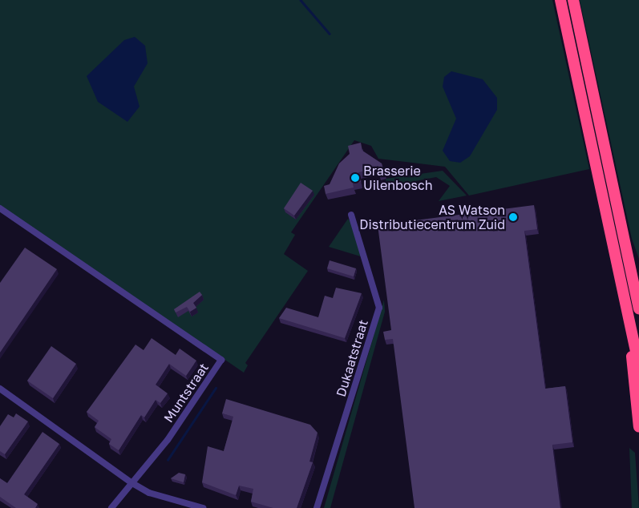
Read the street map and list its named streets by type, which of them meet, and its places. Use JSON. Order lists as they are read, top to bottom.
{
  "streets": {
    "street": ["Dukaatstraat", "Muntstraat"]
  },
  "places": ["Brasserie Uilenbosch", "AS Watson Distributiecentrum Zuid"]
}
